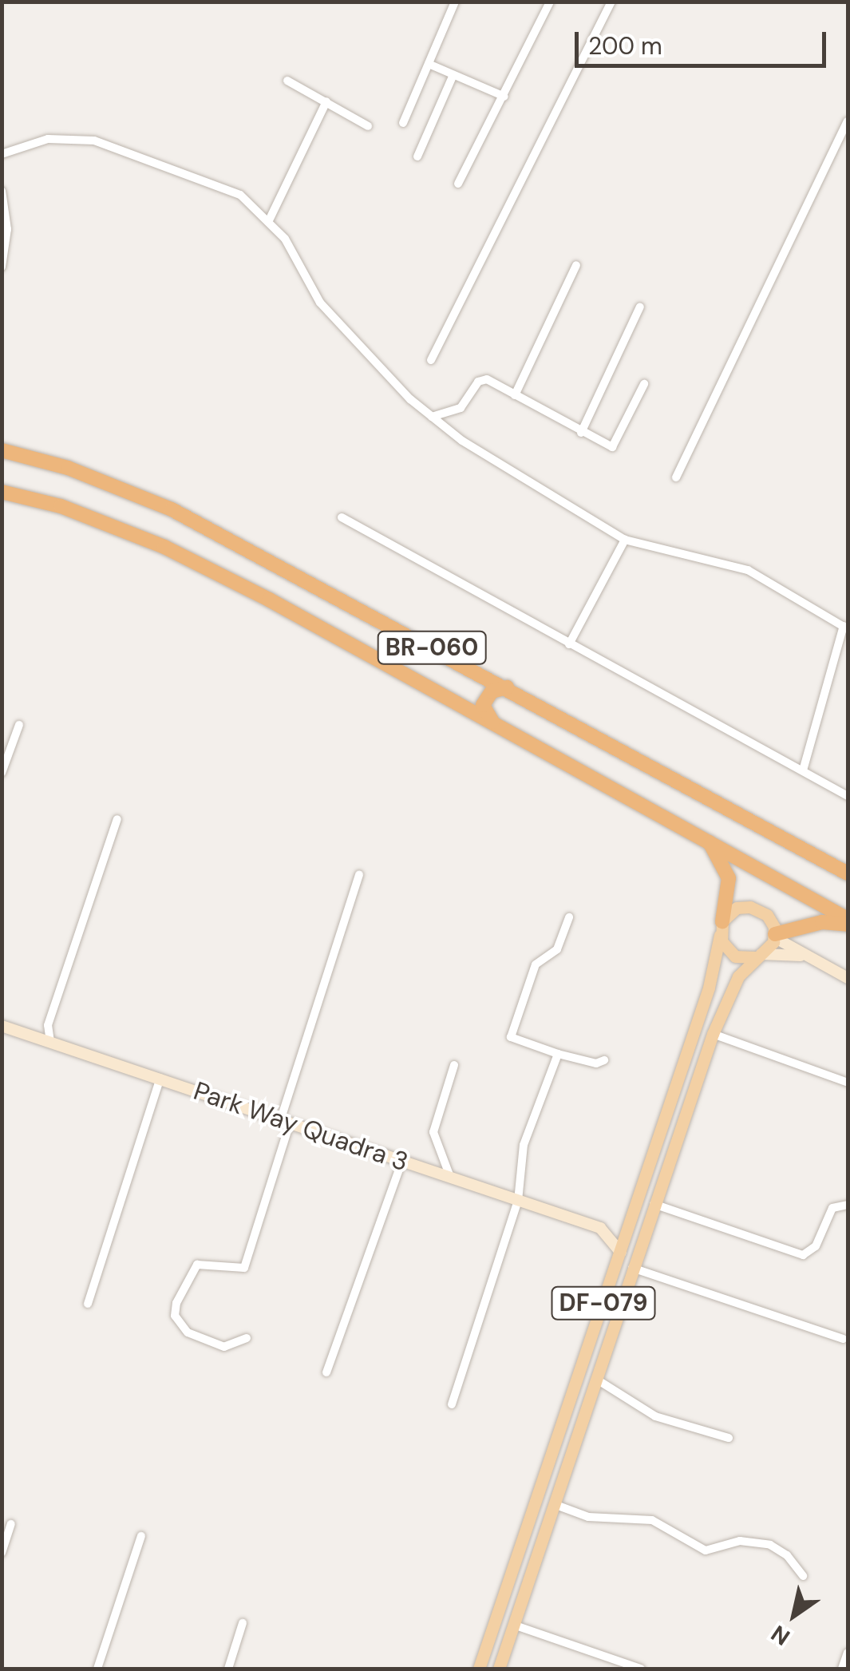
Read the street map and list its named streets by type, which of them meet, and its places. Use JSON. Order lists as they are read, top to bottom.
{
  "streets": {
    "highway": ["BR-060"],
    "main road": ["DF-079"],
    "street": ["Park Way Quadra 3"]
  },
  "crossings": [
    ["Park Way Quadra 3", "DF-079"]
  ],
  "scale_bar": "200 m",
  "north": "bottom left"
}
